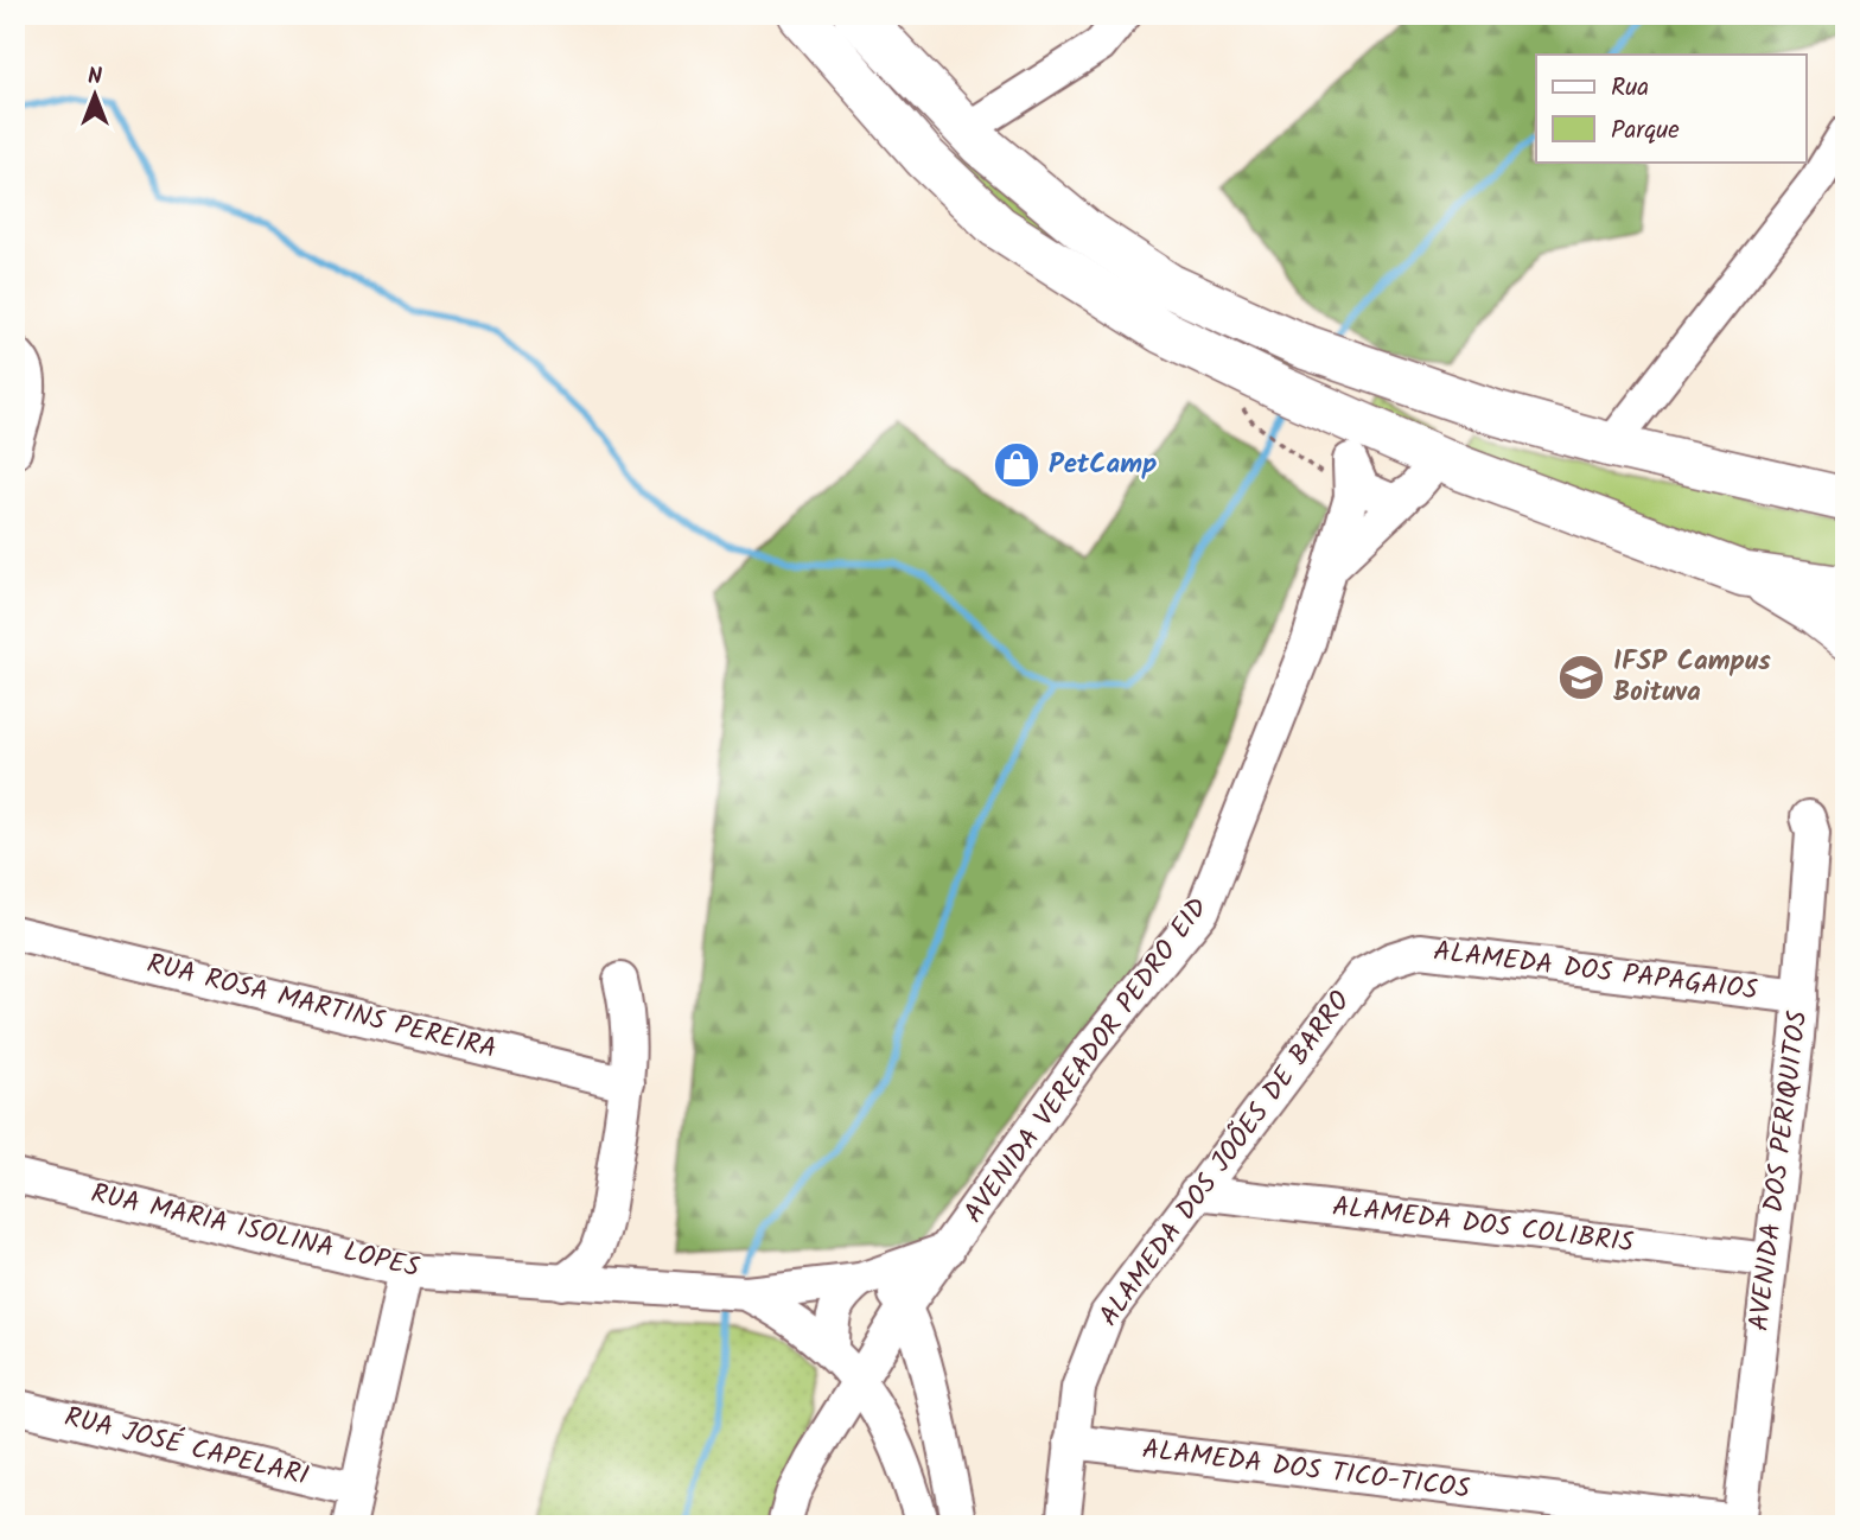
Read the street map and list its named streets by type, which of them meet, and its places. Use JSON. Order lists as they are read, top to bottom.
{
  "streets": {
    "street": [
      "ALAMEDA DOS PAPAGAIOS",
      "RUA ROSA MARTINS PEREIRA",
      "AVENIDA VEREADOR PEDRO EID",
      "ALAMEDA DOS JOÕES DE BARRO",
      "AVENIDA DOS PERIQUITOS",
      "ALAMEDA DOS COLIBRIS",
      "RUA MARIA ISOLINA LOPES",
      "RUA JOSÉ CAPELARI",
      "ALAMEDA DOS TICO-TICOS"
    ]
  },
  "crossings": [
    ["ALAMEDA DOS PAPAGAIOS", "ALAMEDA DOS JOÕES DE BARRO"],
    ["ALAMEDA DOS PAPAGAIOS", "AVENIDA DOS PERIQUITOS"],
    ["AVENIDA VEREADOR PEDRO EID", "RUA MARIA ISOLINA LOPES"],
    ["ALAMEDA DOS JOÕES DE BARRO", "ALAMEDA DOS COLIBRIS"],
    ["ALAMEDA DOS JOÕES DE BARRO", "ALAMEDA DOS TICO-TICOS"],
    ["AVENIDA DOS PERIQUITOS", "ALAMEDA DOS COLIBRIS"],
    ["AVENIDA DOS PERIQUITOS", "ALAMEDA DOS TICO-TICOS"]
  ],
  "places": {
    "shop": ["PetCamp"],
    "school or university": ["IFSP Campus Boituva"]
  },
  "legend": ["Rua", "Parque"],
  "north": "top"
}
